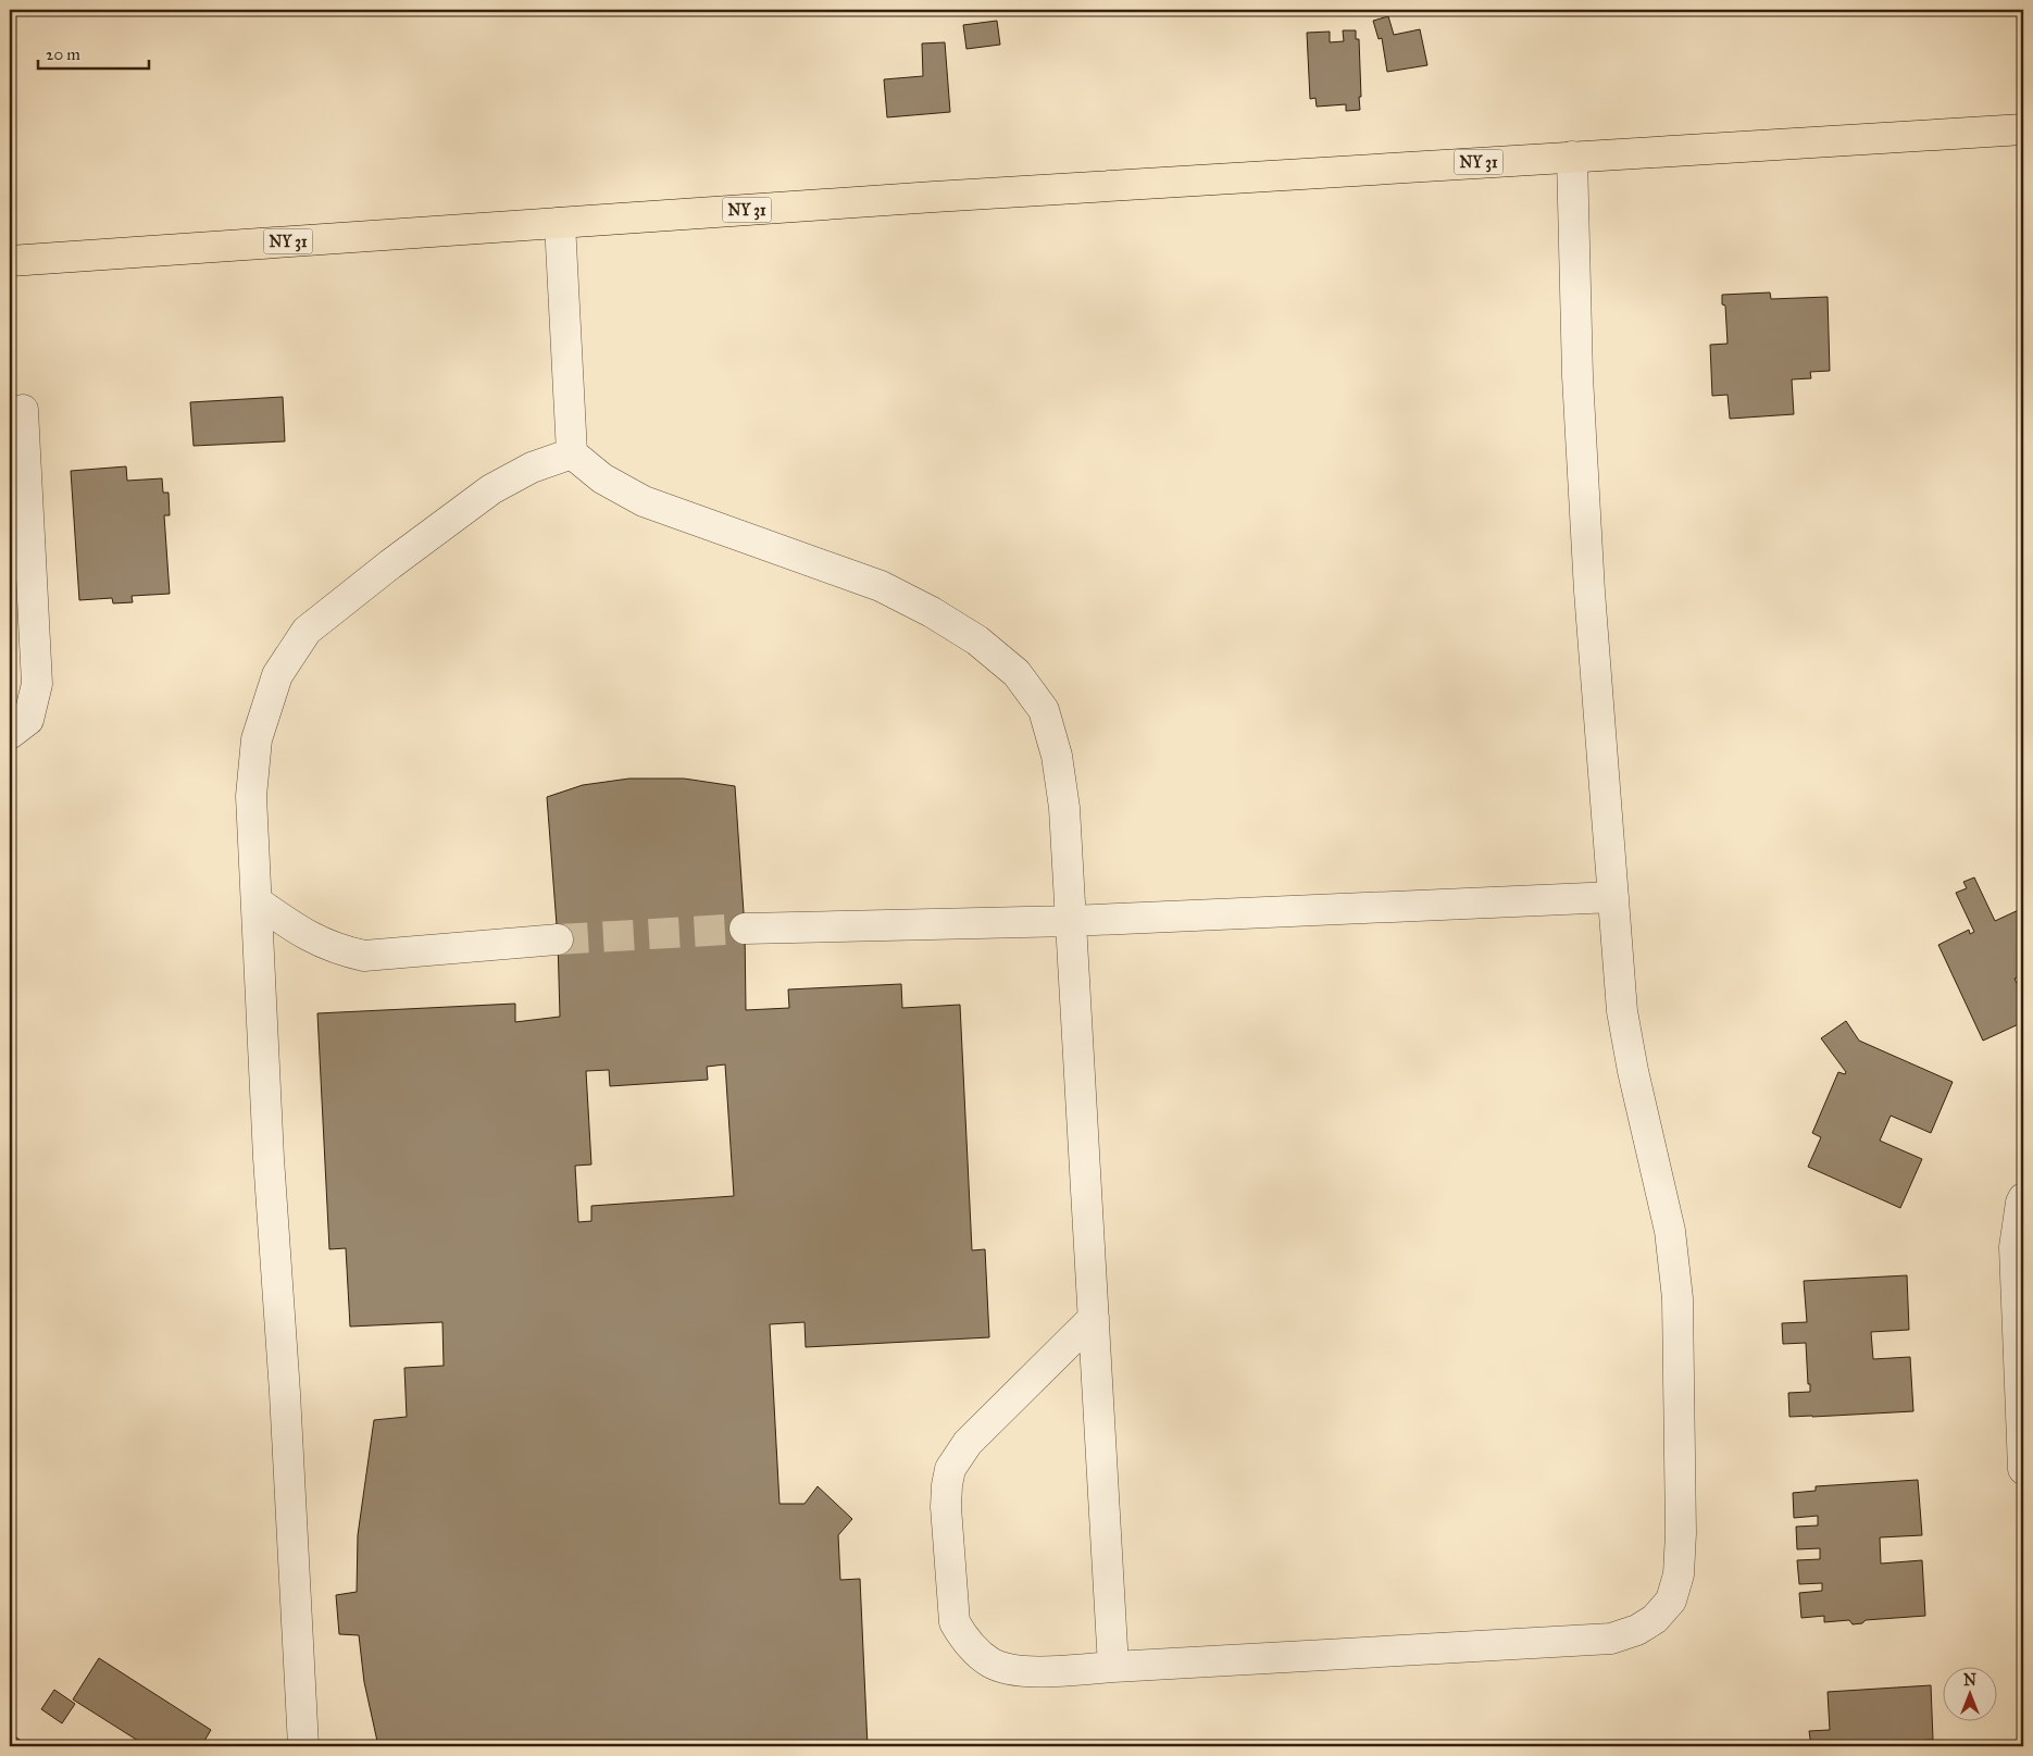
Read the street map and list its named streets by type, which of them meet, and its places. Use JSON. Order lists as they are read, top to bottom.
{
  "streets": {
    "main road": ["NY 31"]
  },
  "scale_bar": "20 m",
  "north": "top"
}
